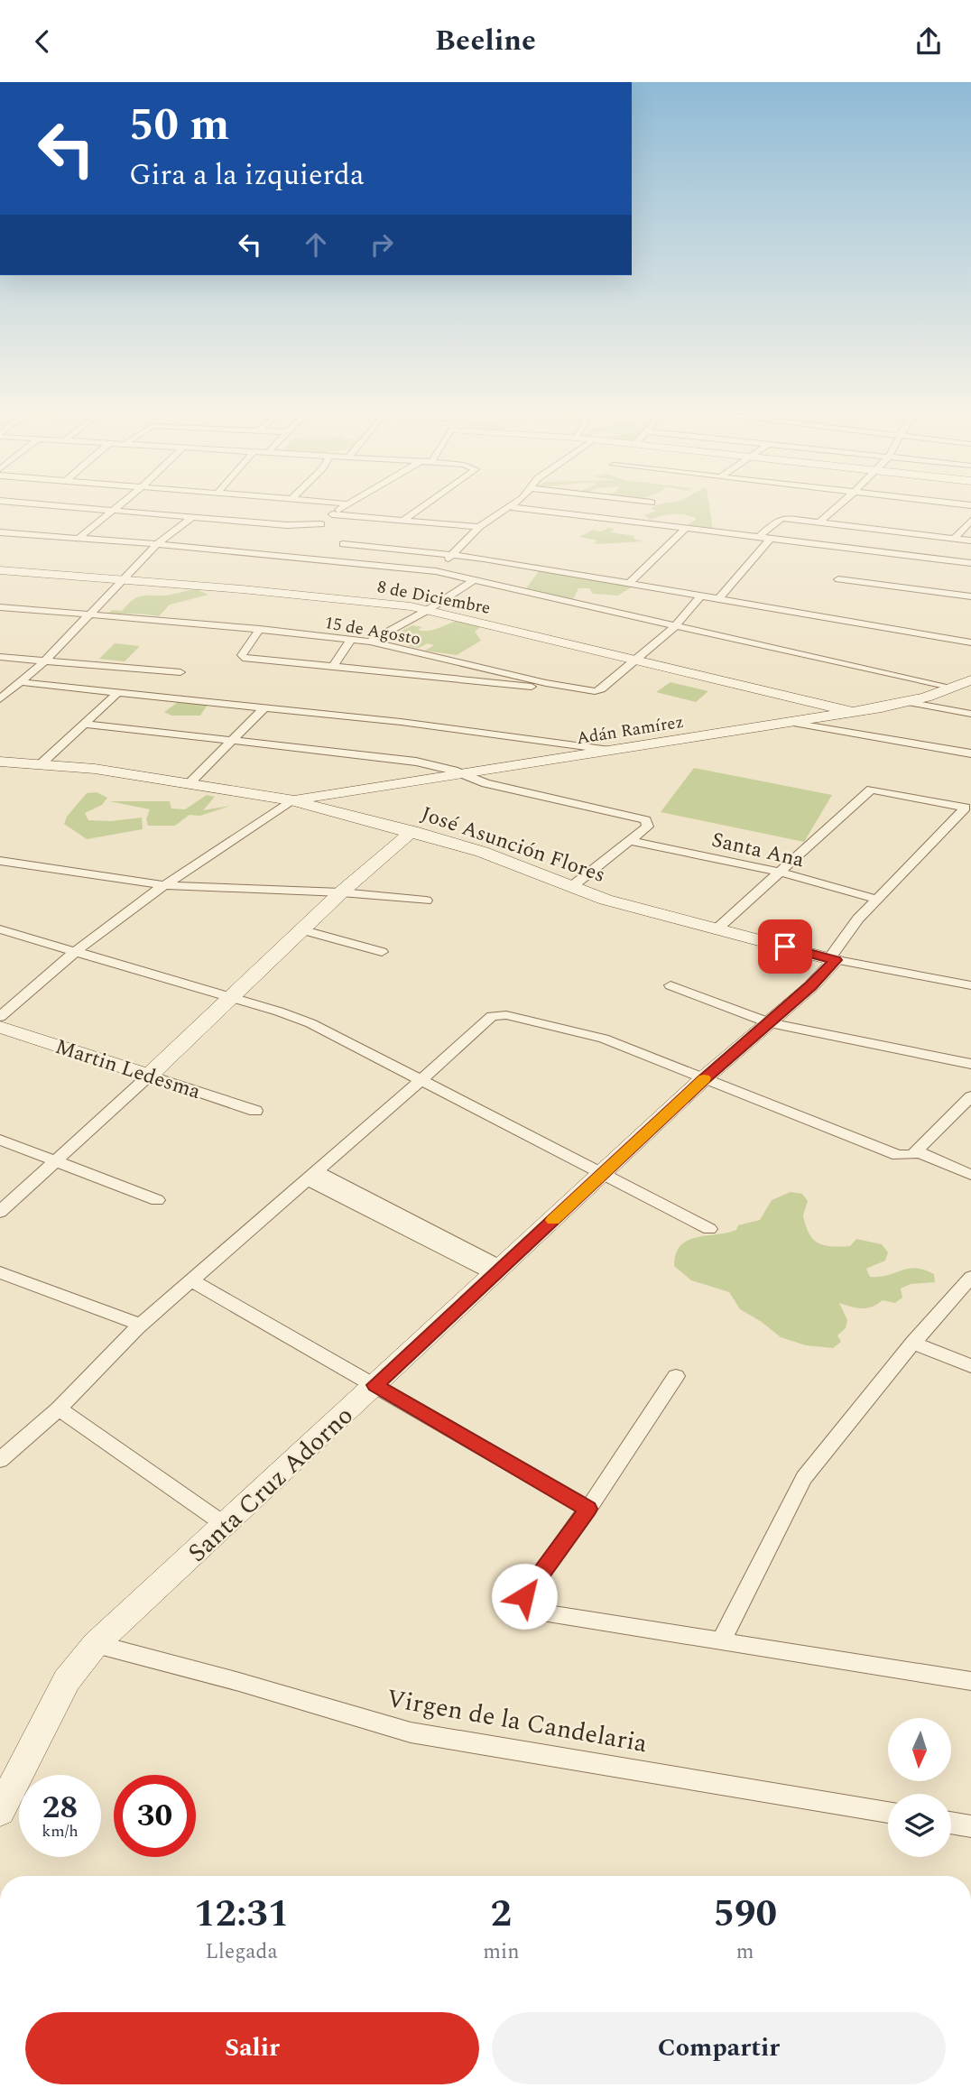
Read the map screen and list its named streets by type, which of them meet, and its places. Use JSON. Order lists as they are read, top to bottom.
{
  "streets": {
    "street": [
      "8 de Diciembre",
      "15 de Agosto",
      "Adán Ramírez",
      "José Asunción Flores",
      "Santa Ana",
      "Martin Ledesma",
      "Santa Cruz Adorno",
      "Virgen de la Candelaria"
    ]
  },
  "crossings": [
    ["8 de Diciembre", "15 de Agosto"],
    ["8 de Diciembre", "Adán Ramírez"],
    ["Adán Ramírez", "José Asunción Flores"],
    ["José Asunción Flores", "Santa Cruz Adorno"],
    ["Santa Cruz Adorno", "Virgen de la Candelaria"]
  ],
  "north": "bottom",
  "page": {
    "header": "Beeline",
    "turn": ["50 m", "Gira a la izquierda"],
    "speed": "28 km/h",
    "limit": "30",
    "eta": [
      "12:31",
      "Llegada",
      "2",
      "min",
      "590",
      "m"
    ],
    "buttons": ["Salir", "Compartir"]
  }
}
